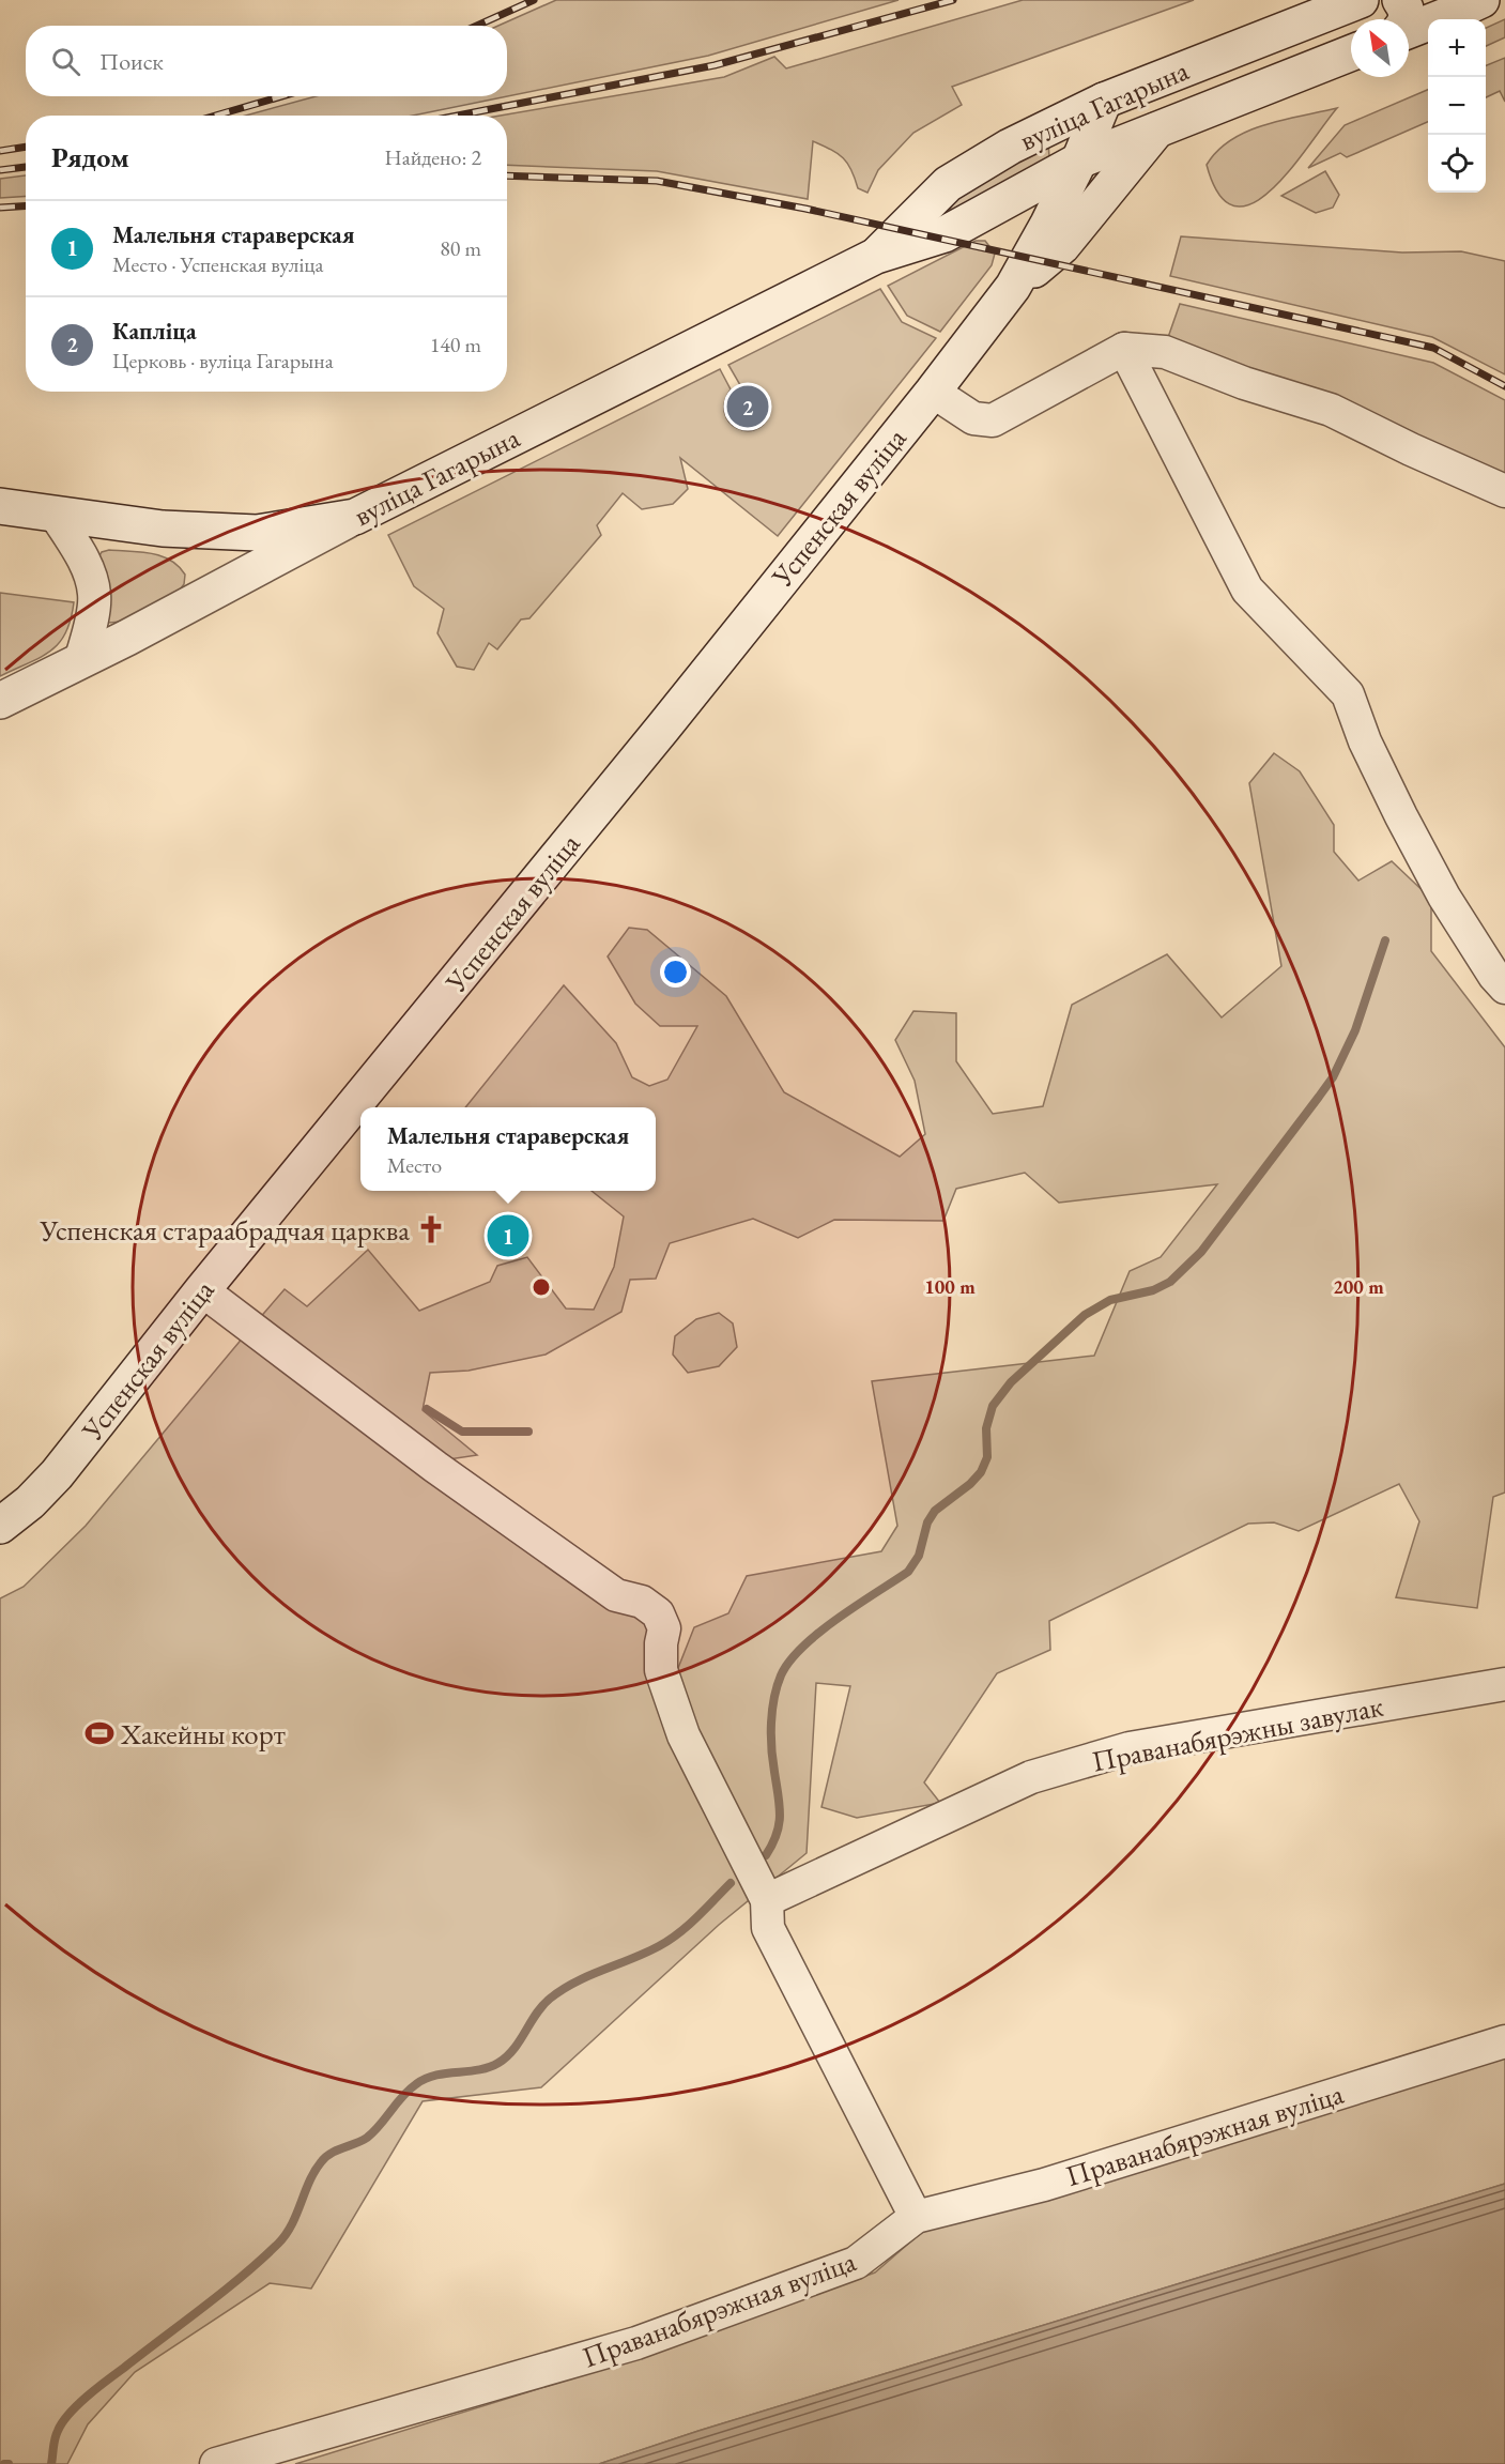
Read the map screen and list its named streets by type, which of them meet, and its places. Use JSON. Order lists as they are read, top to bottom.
{
  "streets": {
    "main road": ["вуліца Гагарына", "Успенская вуліца"],
    "street": ["Праванабярэжны завулак", "Праванабярэжная вуліца"]
  },
  "crossings": [
    ["вуліца Гагарына", "Успенская вуліца"]
  ],
  "places": {
    "church": ["Успенская стараабрадчая царква"],
    "sports": ["Хакейны корт"]
  },
  "north": "top left",
  "page": {
    "map_buttons": ["+", "−"],
    "search": "Поиск",
    "heading": ["Рядом", "Найдено: 2"],
    "list": [
      {
        "mark": "1",
        "name": "Малельня стараверская",
        "note": "Место · Успенская вуліца",
        "value": "80 m"
      },
      {
        "mark": "2",
        "name": "Капліца",
        "note": "Церковь · вуліца Гагарына",
        "value": "140 m"
      }
    ],
    "pins": ["2", "1"],
    "popup": ["Малельня стараверская", "Место"]
  },
  "rings": ["100 m", "200 m"]
}
